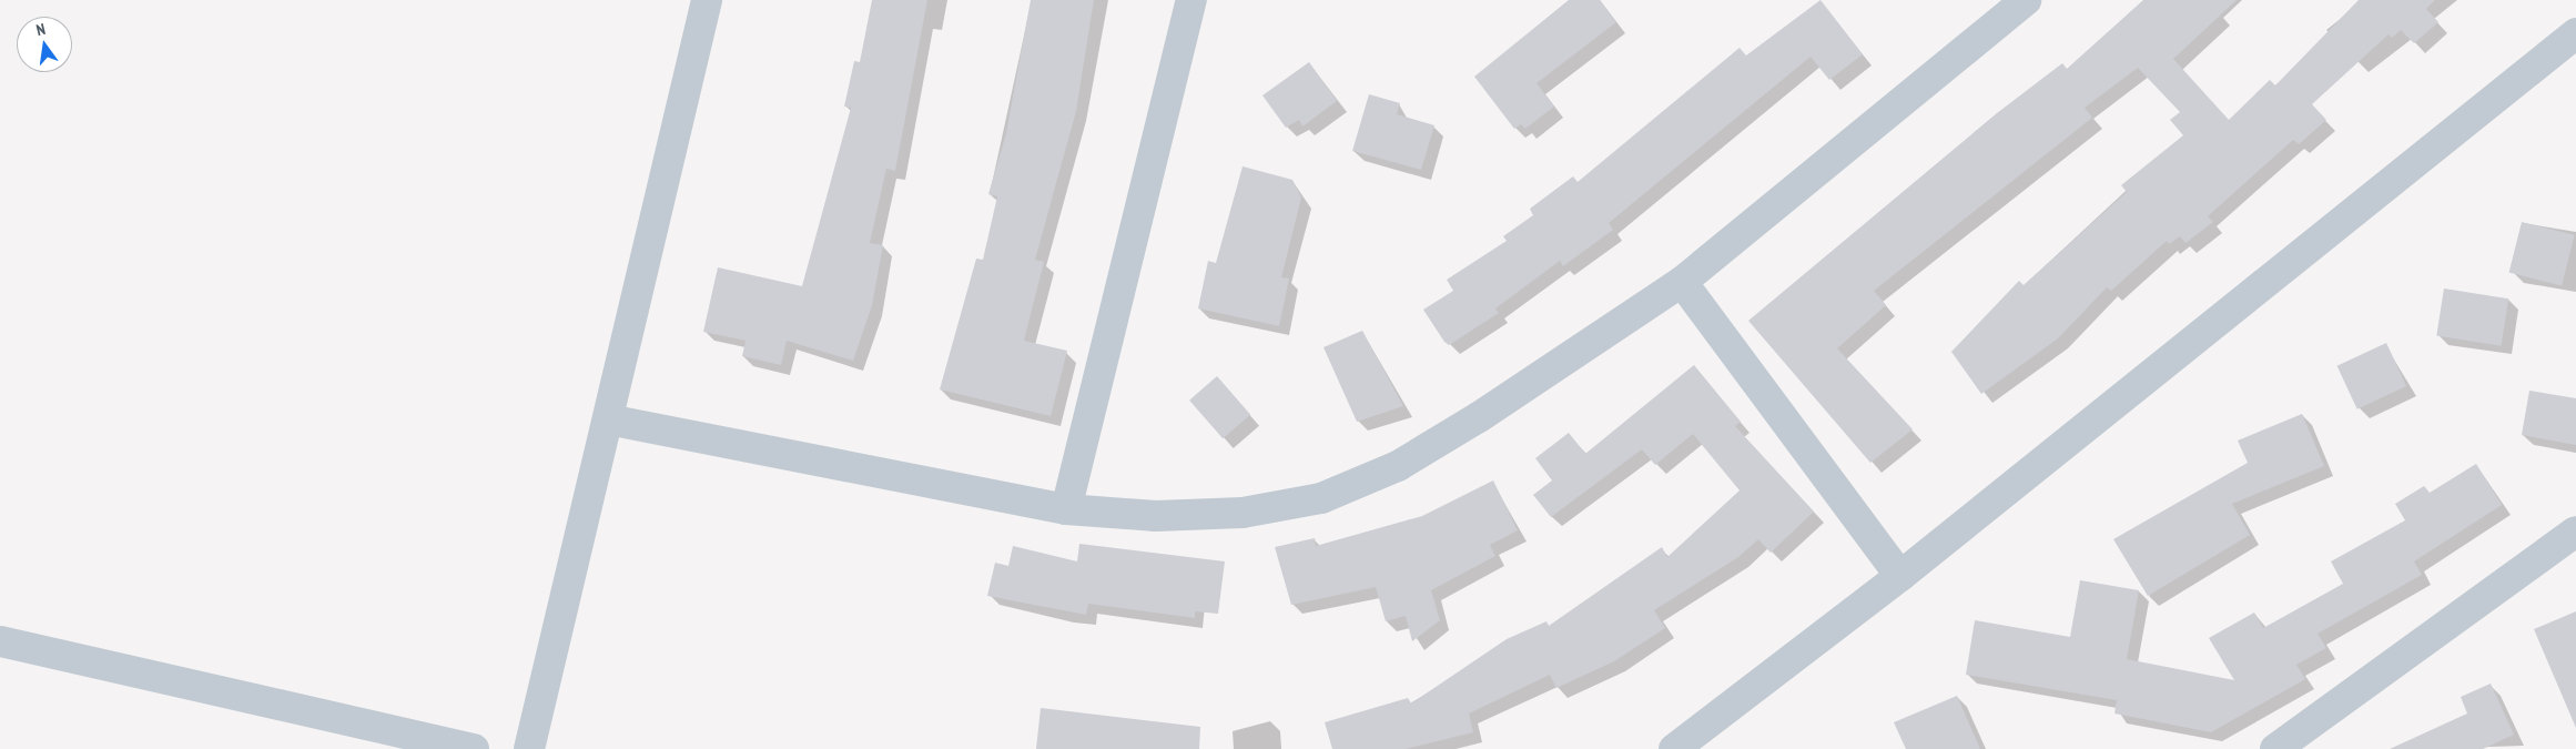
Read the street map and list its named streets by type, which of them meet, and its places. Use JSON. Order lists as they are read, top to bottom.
{
  "north": "top"
}
